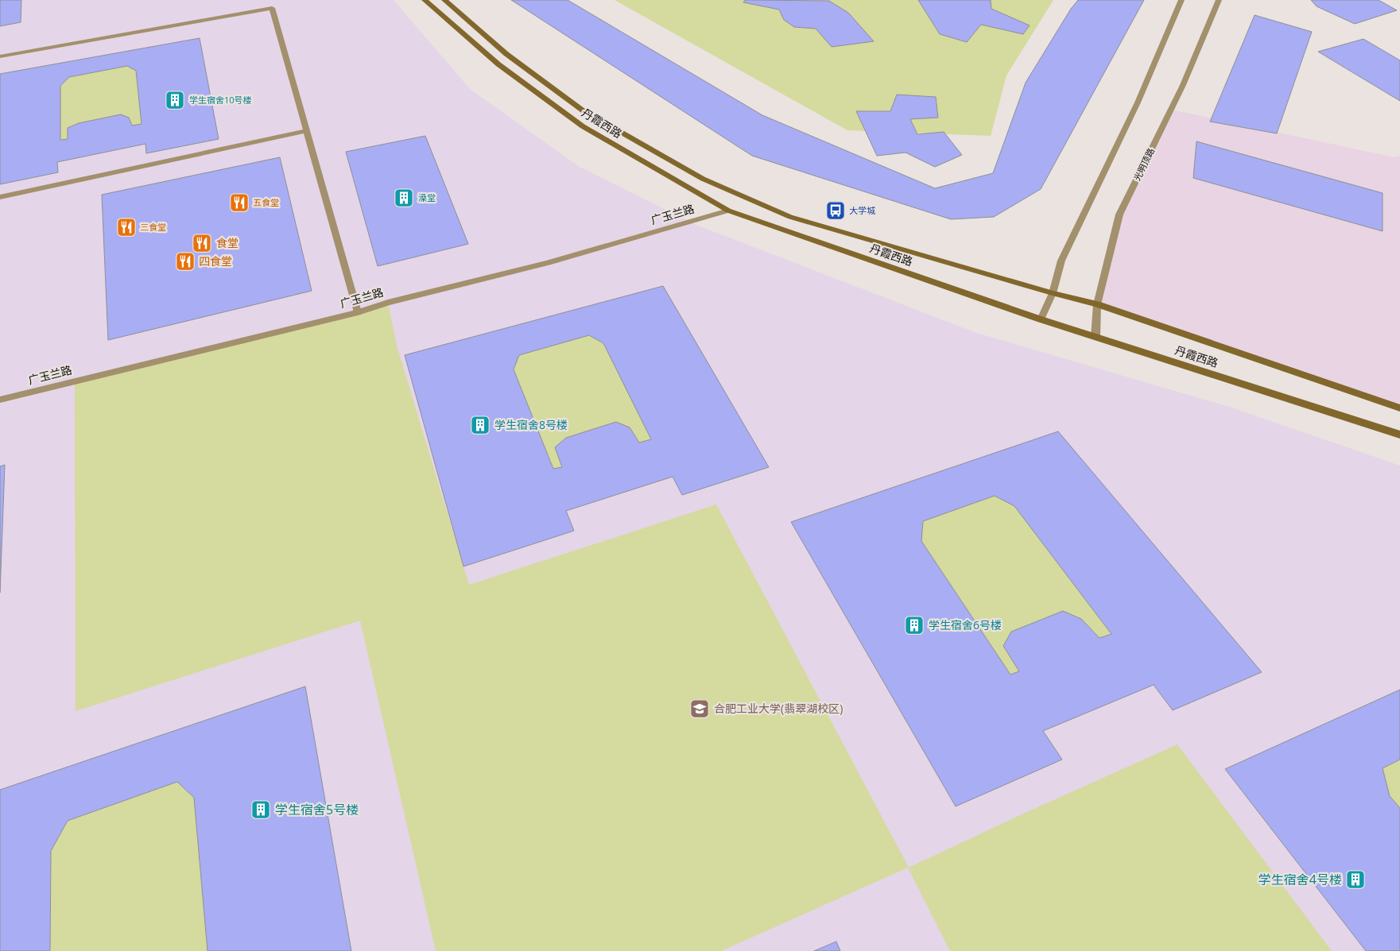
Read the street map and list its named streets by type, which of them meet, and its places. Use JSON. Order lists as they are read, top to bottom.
{
  "streets": {
    "main road": ["丹霞西路"],
    "street": ["光明顶路", "广玉兰路"]
  },
  "crossings": [
    ["丹霞西路", "光明顶路"],
    ["丹霞西路", "广玉兰路"]
  ],
  "places": {
    "building": [
      "学生宿舍10号楼",
      "澡堂",
      "学生宿舍8号楼",
      "学生宿舍6号楼",
      "学生宿舍5号楼",
      "学生宿舍4号楼"
    ],
    "restaurant": [
      "五食堂",
      "三食堂",
      "食堂",
      "四食堂"
    ],
    "bus stop": ["大学城"],
    "school or university": ["合肥工业大学(翡翠湖校区)"]
  }
}
